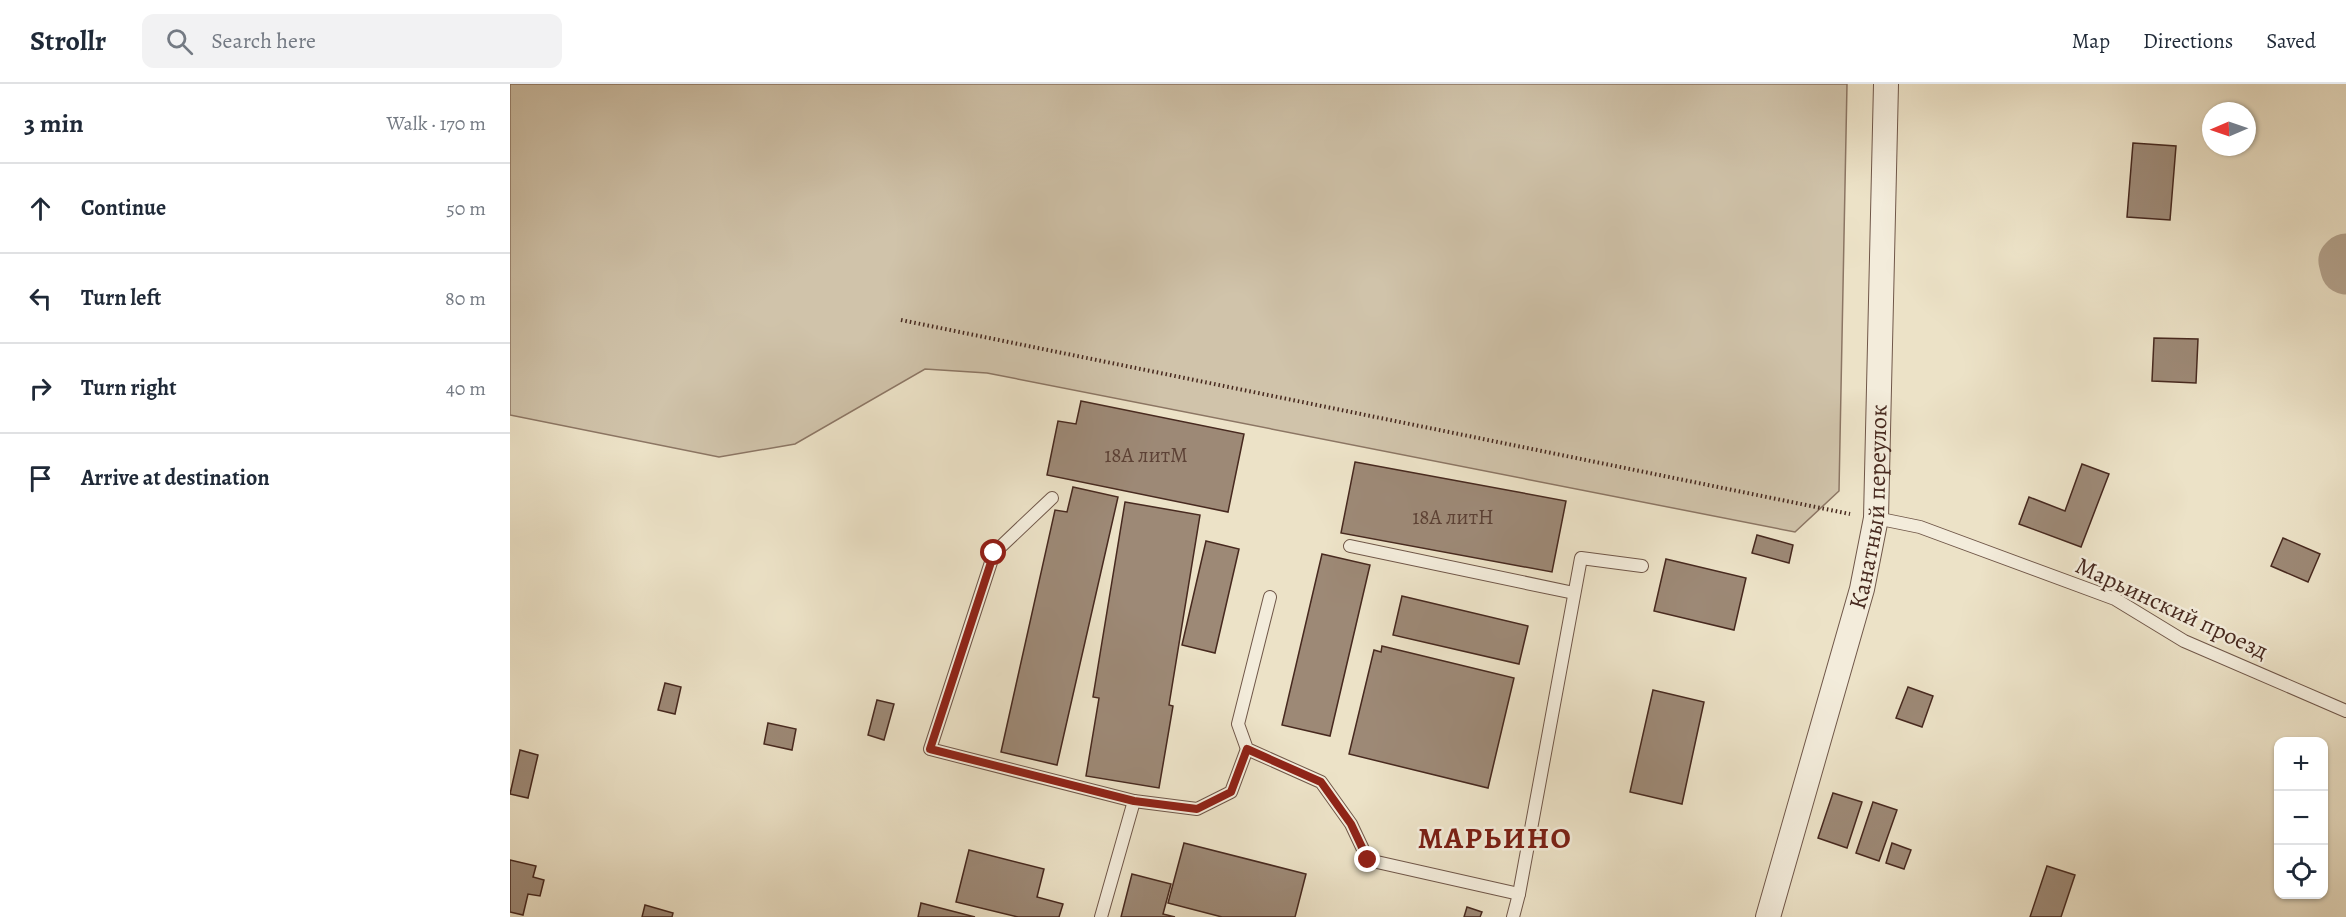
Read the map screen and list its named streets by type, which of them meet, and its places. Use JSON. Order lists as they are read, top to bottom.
{
  "streets": {
    "street": ["Канатный переулок"],
    "lane": ["Марьинский проезд"]
  },
  "crossings": [
    ["Канатный переулок", "Марьинский проезд"]
  ],
  "districts": ["МАРЬИНО"],
  "house_numbers": ["18А литМ", "18А литН"],
  "north": "left",
  "page": {
    "header": "Strollr",
    "search": "Search here",
    "nav": ["Map", "Directions", "Saved"],
    "heading": ["3 min", "Walk · 170 m"],
    "list": [
      ["Continue", "50 m"],
      ["Turn left", "80 m"],
      ["Turn right", "40 m"],
      "Arrive at destination"
    ],
    "map_buttons": ["+", "−"]
  }
}
